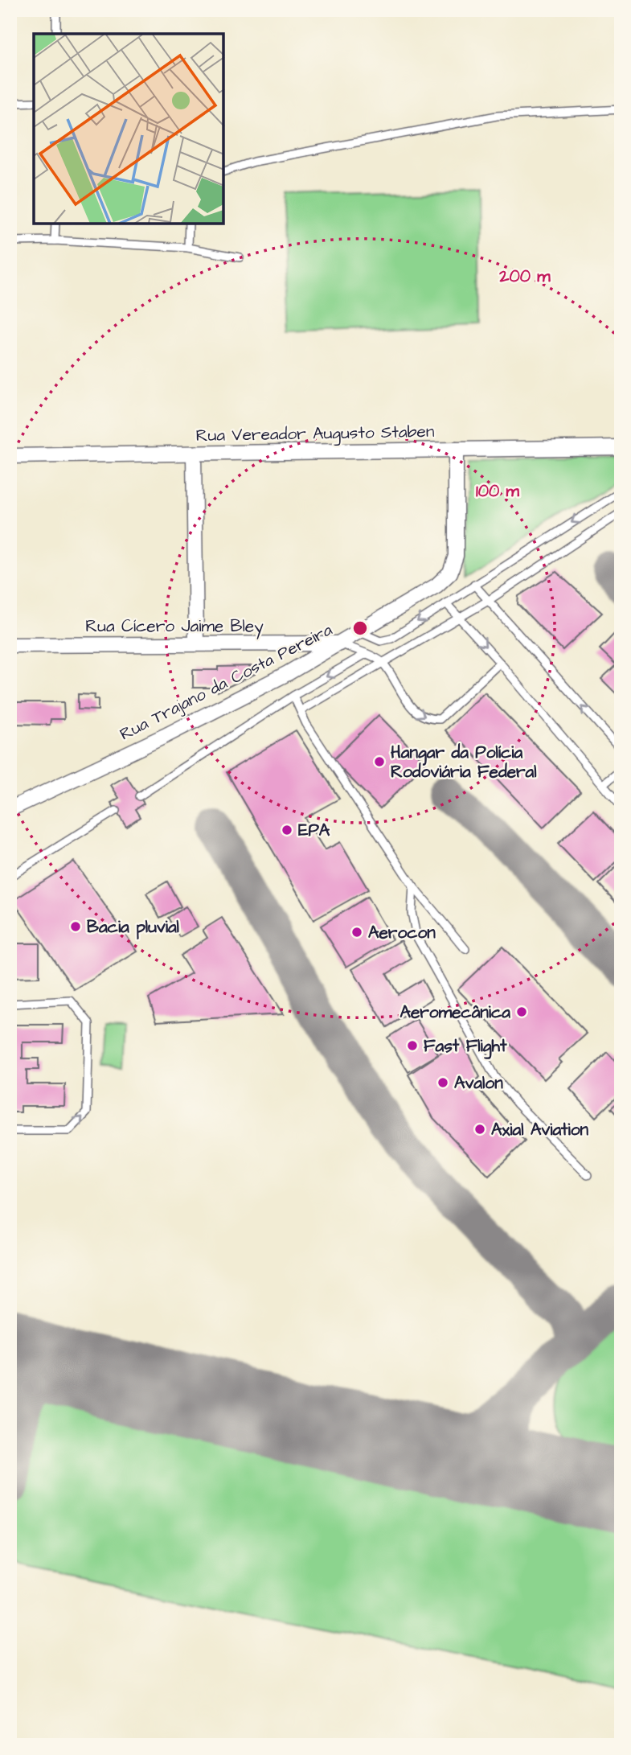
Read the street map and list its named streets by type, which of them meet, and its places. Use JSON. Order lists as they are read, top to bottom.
{
  "streets": {
    "street": ["Rua Vereador Augusto Staben", "Rua Cícero Jaime Bley", "Rua Trajano da Costa Pereira"]
  },
  "crossings": [
    ["Rua Vereador Augusto Staben", "Rua Trajano da Costa Pereira"],
    ["Rua Cícero Jaime Bley", "Rua Trajano da Costa Pereira"]
  ],
  "places": [
    "Hangar da Polícia Rodoviária Federal",
    "EPA",
    "Bacia pluvial",
    "Aerocon",
    "Aeromecânica",
    "Fast Flight",
    "Avalon",
    "Axial Aviation"
  ],
  "rings": ["200 m", "100 m"]
}
